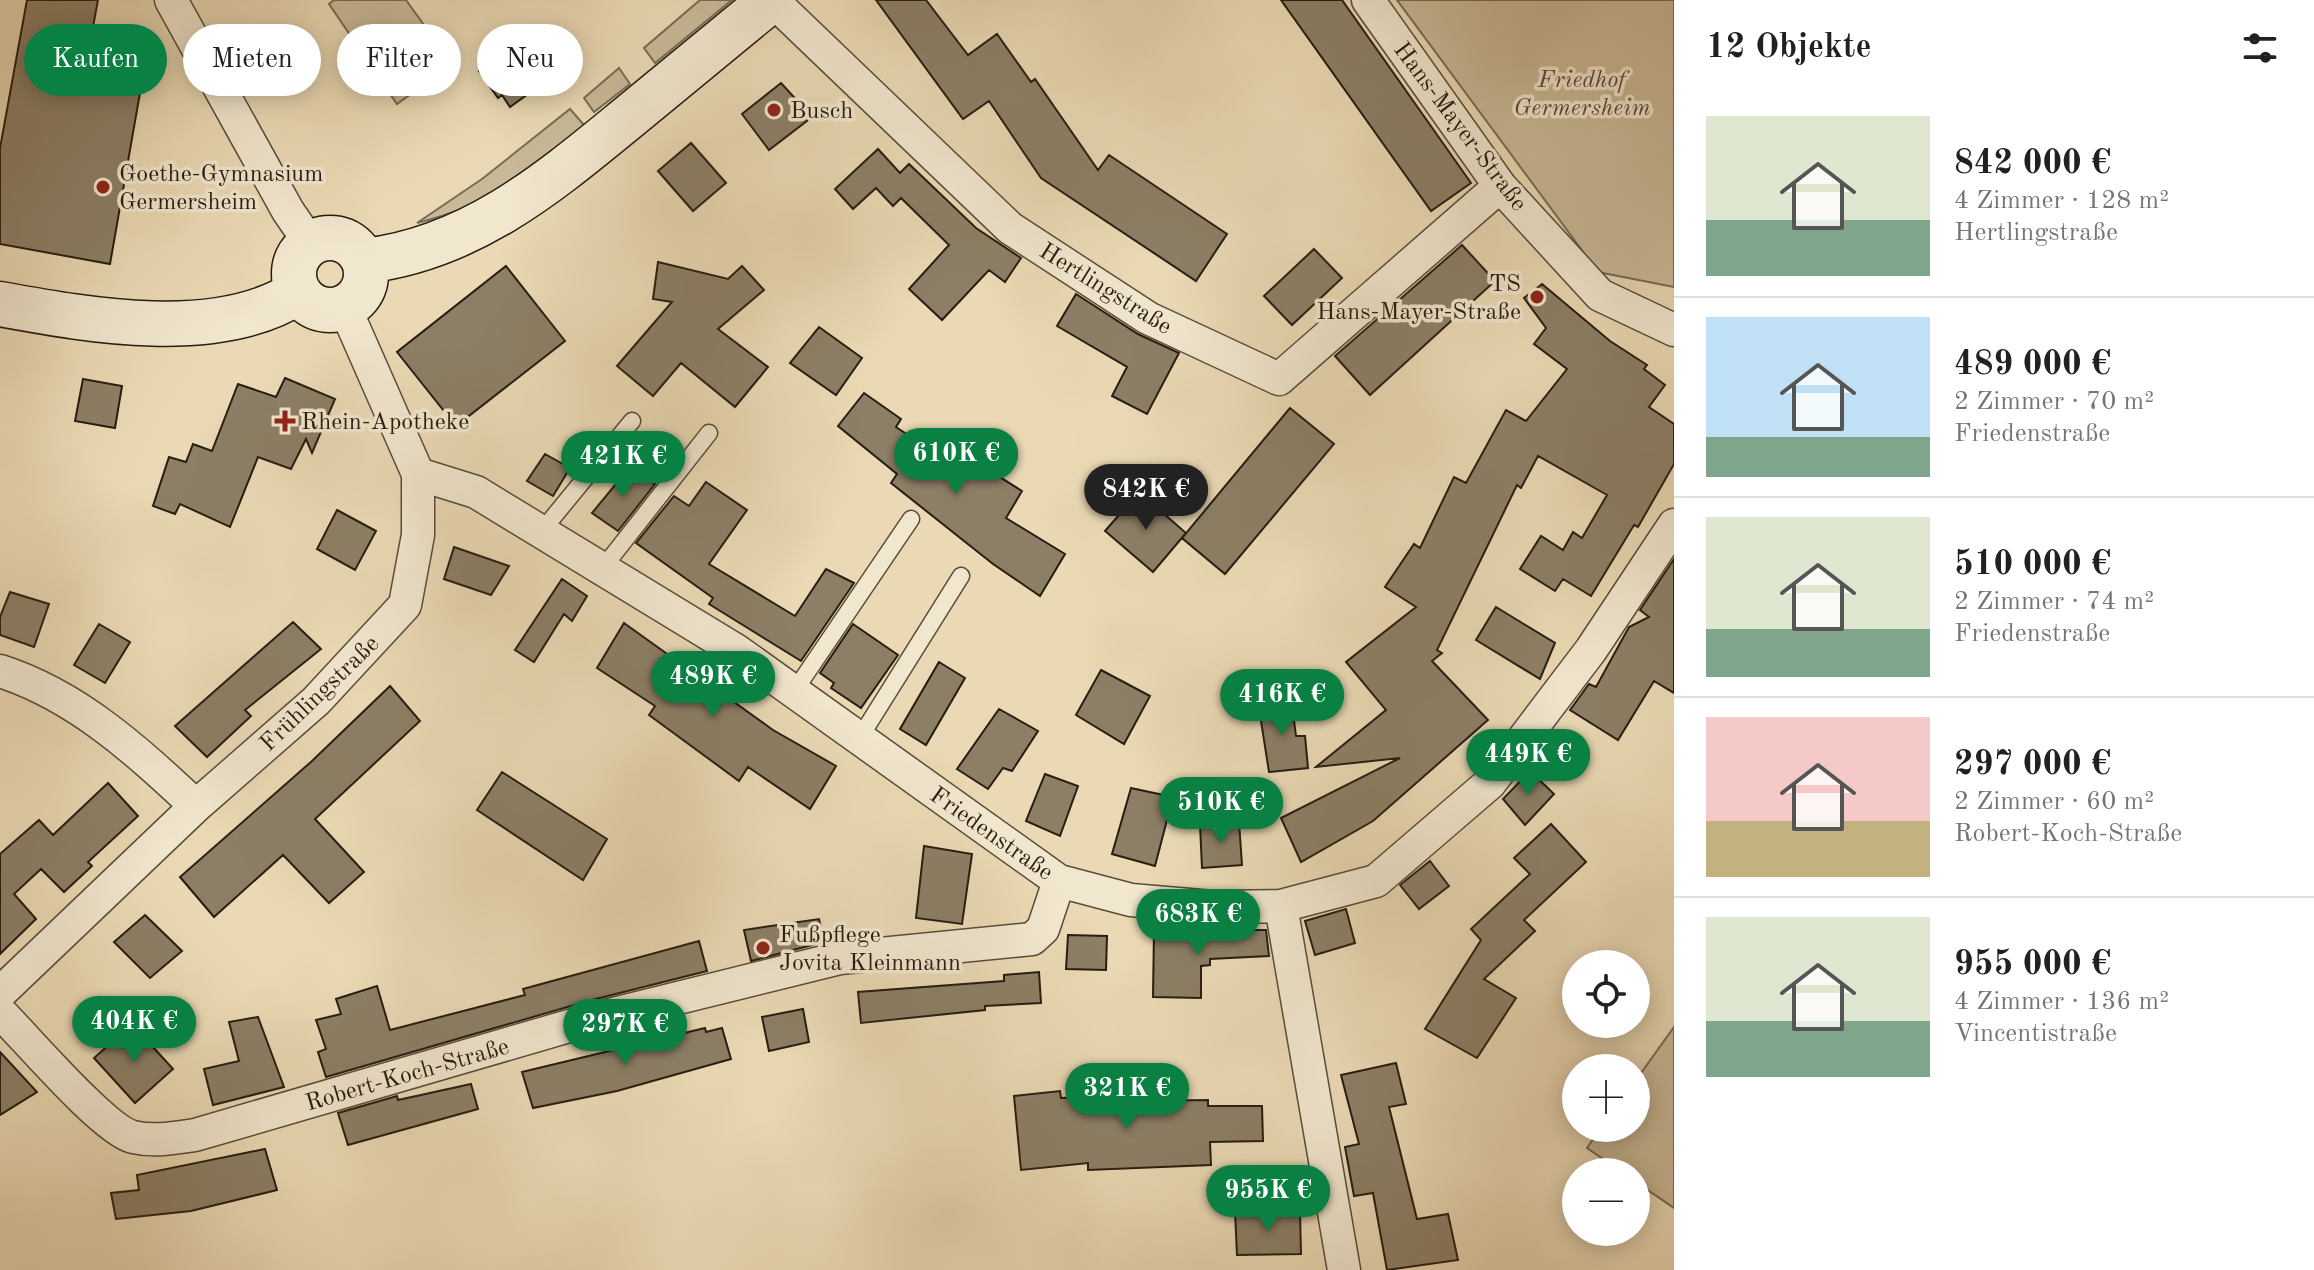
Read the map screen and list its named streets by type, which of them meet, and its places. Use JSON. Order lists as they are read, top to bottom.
{
  "streets": {
    "street": [
      "Hans-Mayer-Straße",
      "Hertlingstraße",
      "Frühlingstraße",
      "Friedenstraße",
      "Robert-Koch-Straße"
    ]
  },
  "crossings": [
    ["Hans-Mayer-Straße", "Hertlingstraße"],
    ["Frühlingstraße", "Friedenstraße"],
    ["Friedenstraße", "Robert-Koch-Straße"]
  ],
  "parks": ["Friedhof Germersheim"],
  "places": {
    "other": [
      "Busch",
      "Goethe-Gymnasium Germersheim",
      "TS Hans-Mayer-Straße",
      "Fußpflege Jovita Kleinmann"
    ],
    "health": ["Rhein-Apotheke"]
  },
  "page": {
    "heading": "12 Objekte",
    "chip": [
      "Kaufen",
      "Mieten",
      "Filter",
      "Neu"
    ],
    "list": [
      {
        "name": "842 000 €",
        "note": "4 Zimmer · 128 m² · Hertlingstraße"
      },
      {
        "name": "489 000 €",
        "note": "2 Zimmer · 70 m² · Friedenstraße"
      },
      {
        "name": "510 000 €",
        "note": "2 Zimmer · 74 m² · Friedenstraße"
      },
      {
        "name": "297 000 €",
        "note": "2 Zimmer · 60 m² · Robert-Koch-Straße"
      },
      {
        "name": "955 000 €",
        "note": "4 Zimmer · 136 m² · Vincentistraße"
      }
    ],
    "price": [
      "610K €",
      "421K €",
      "842K €",
      "489K €",
      "416K €",
      "449K €",
      "510K €",
      "683K €",
      "404K €",
      "297K €",
      "321K €",
      "955K €"
    ],
    "map_buttons": ["+", "−"]
  }
}
